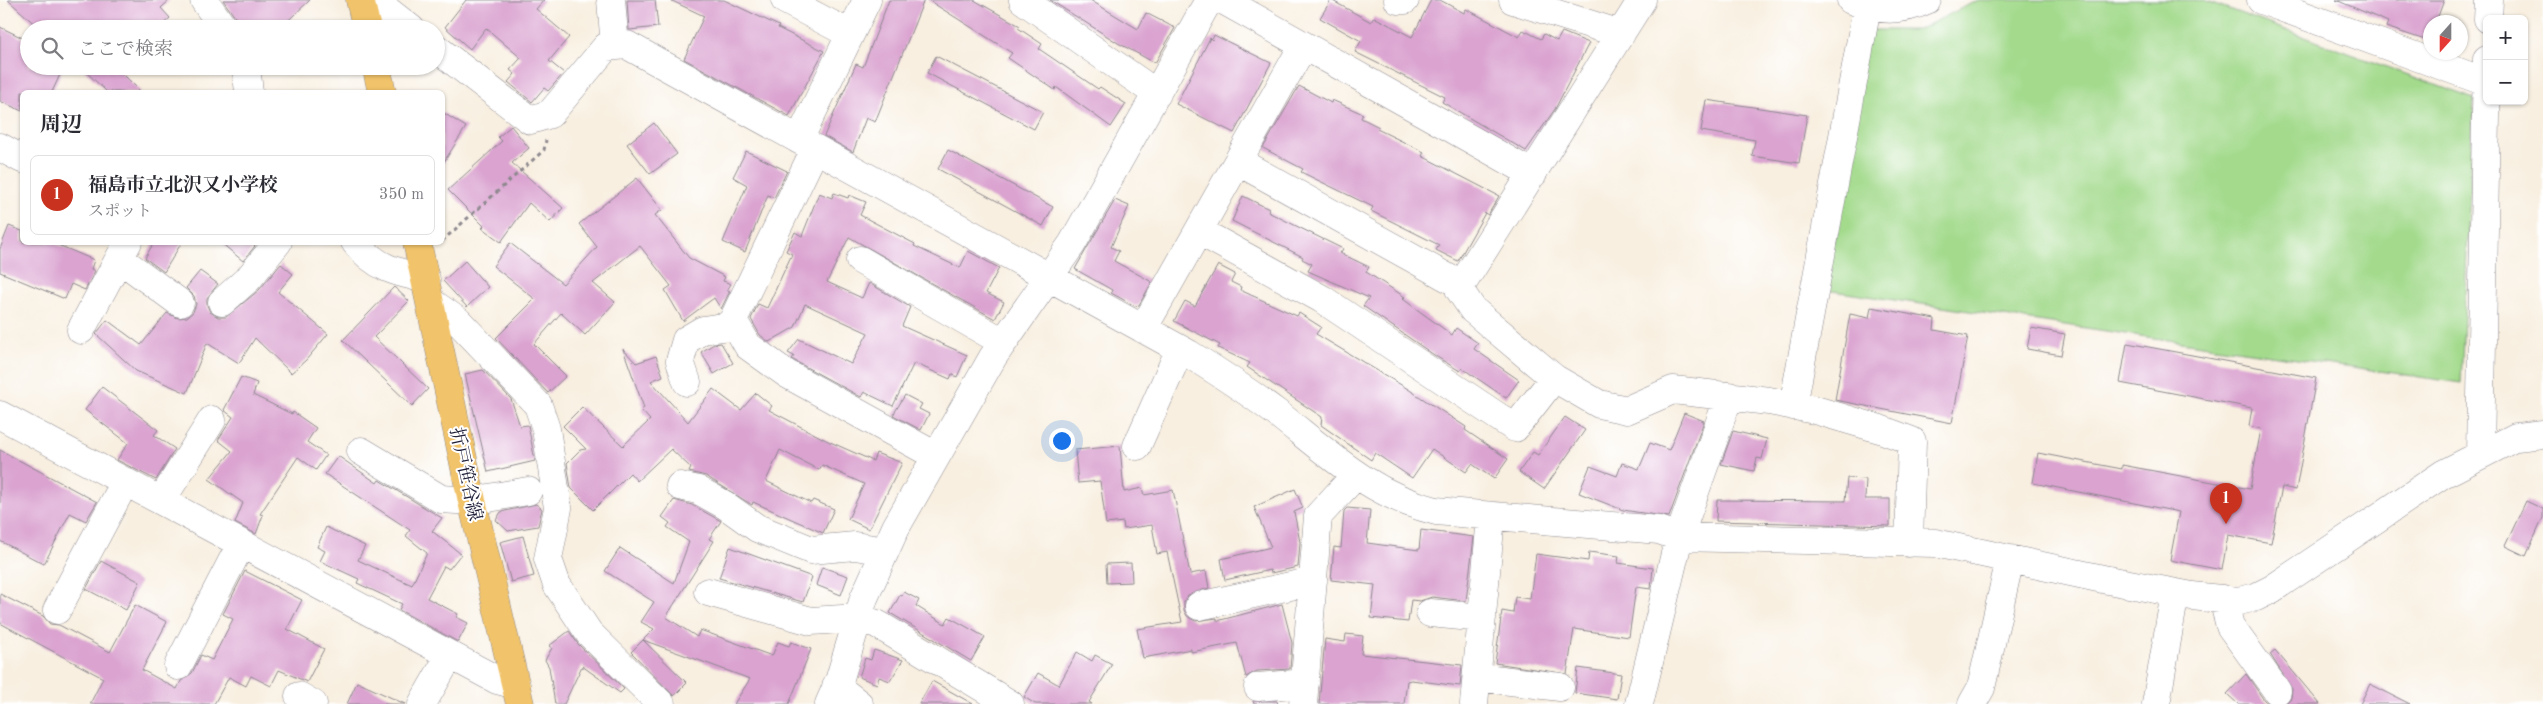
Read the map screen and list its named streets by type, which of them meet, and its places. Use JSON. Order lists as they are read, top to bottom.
{
  "streets": {
    "main road": ["折戸笹谷線"]
  },
  "north": "bottom",
  "page": {
    "map_buttons": ["+", "−"],
    "search": "ここで検索",
    "heading": "周辺",
    "list": [
      {
        "mark": "1",
        "name": "福島市立北沢又小学校",
        "note": "スポット",
        "value": "350 m"
      }
    ],
    "pins": "1"
  }
}
